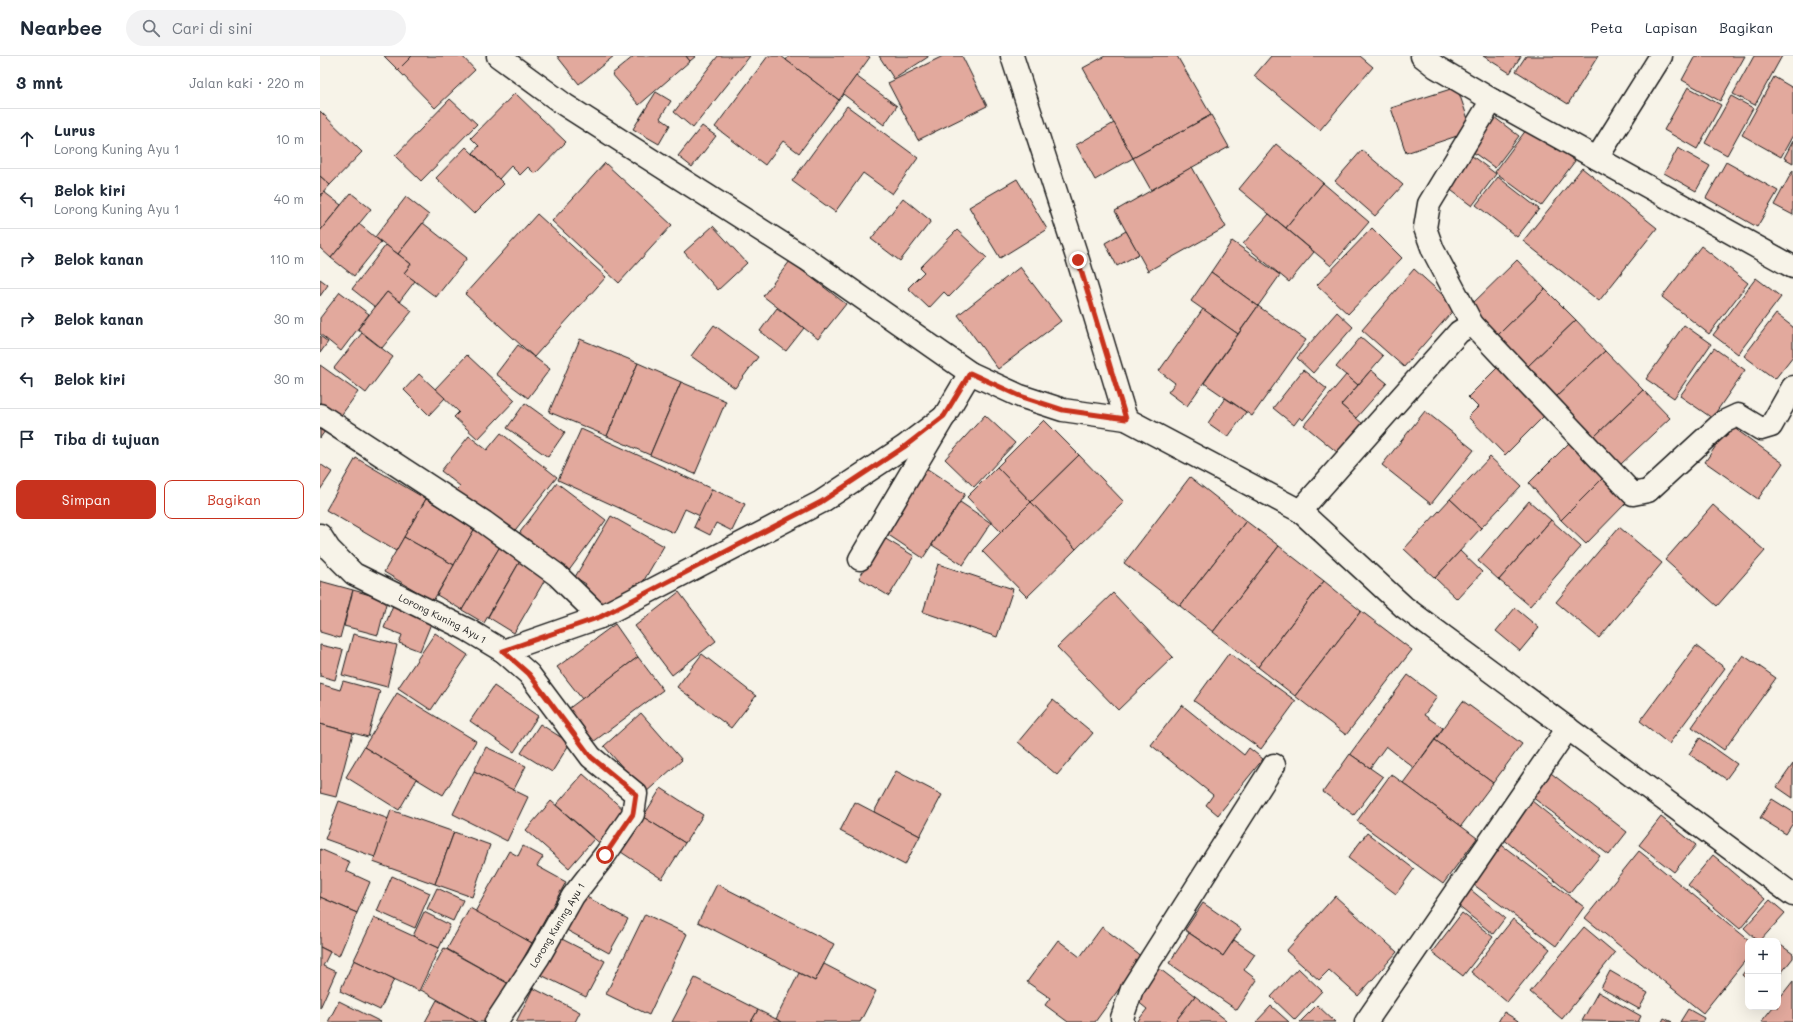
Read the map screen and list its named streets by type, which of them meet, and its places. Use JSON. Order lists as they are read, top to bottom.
{
  "streets": {
    "street": ["Lorong Kuning Ayu 1"]
  },
  "page": {
    "header": "Nearbee",
    "search": "Cari di sini",
    "nav": ["Peta", "Lapisan", "Bagikan"],
    "heading": ["3 mnt", "Jalan kaki · 220 m"],
    "list": [
      ["Lurus", "Lorong Kuning Ayu 1", "10 m"],
      ["Belok kiri", "Lorong Kuning Ayu 1", "40 m"],
      ["Belok kanan", "110 m"],
      ["Belok kanan", "30 m"],
      ["Belok kiri", "30 m"],
      "Tiba di tujuan"
    ],
    "buttons": ["Simpan", "Bagikan"],
    "map_buttons": ["+", "−"]
  }
}
